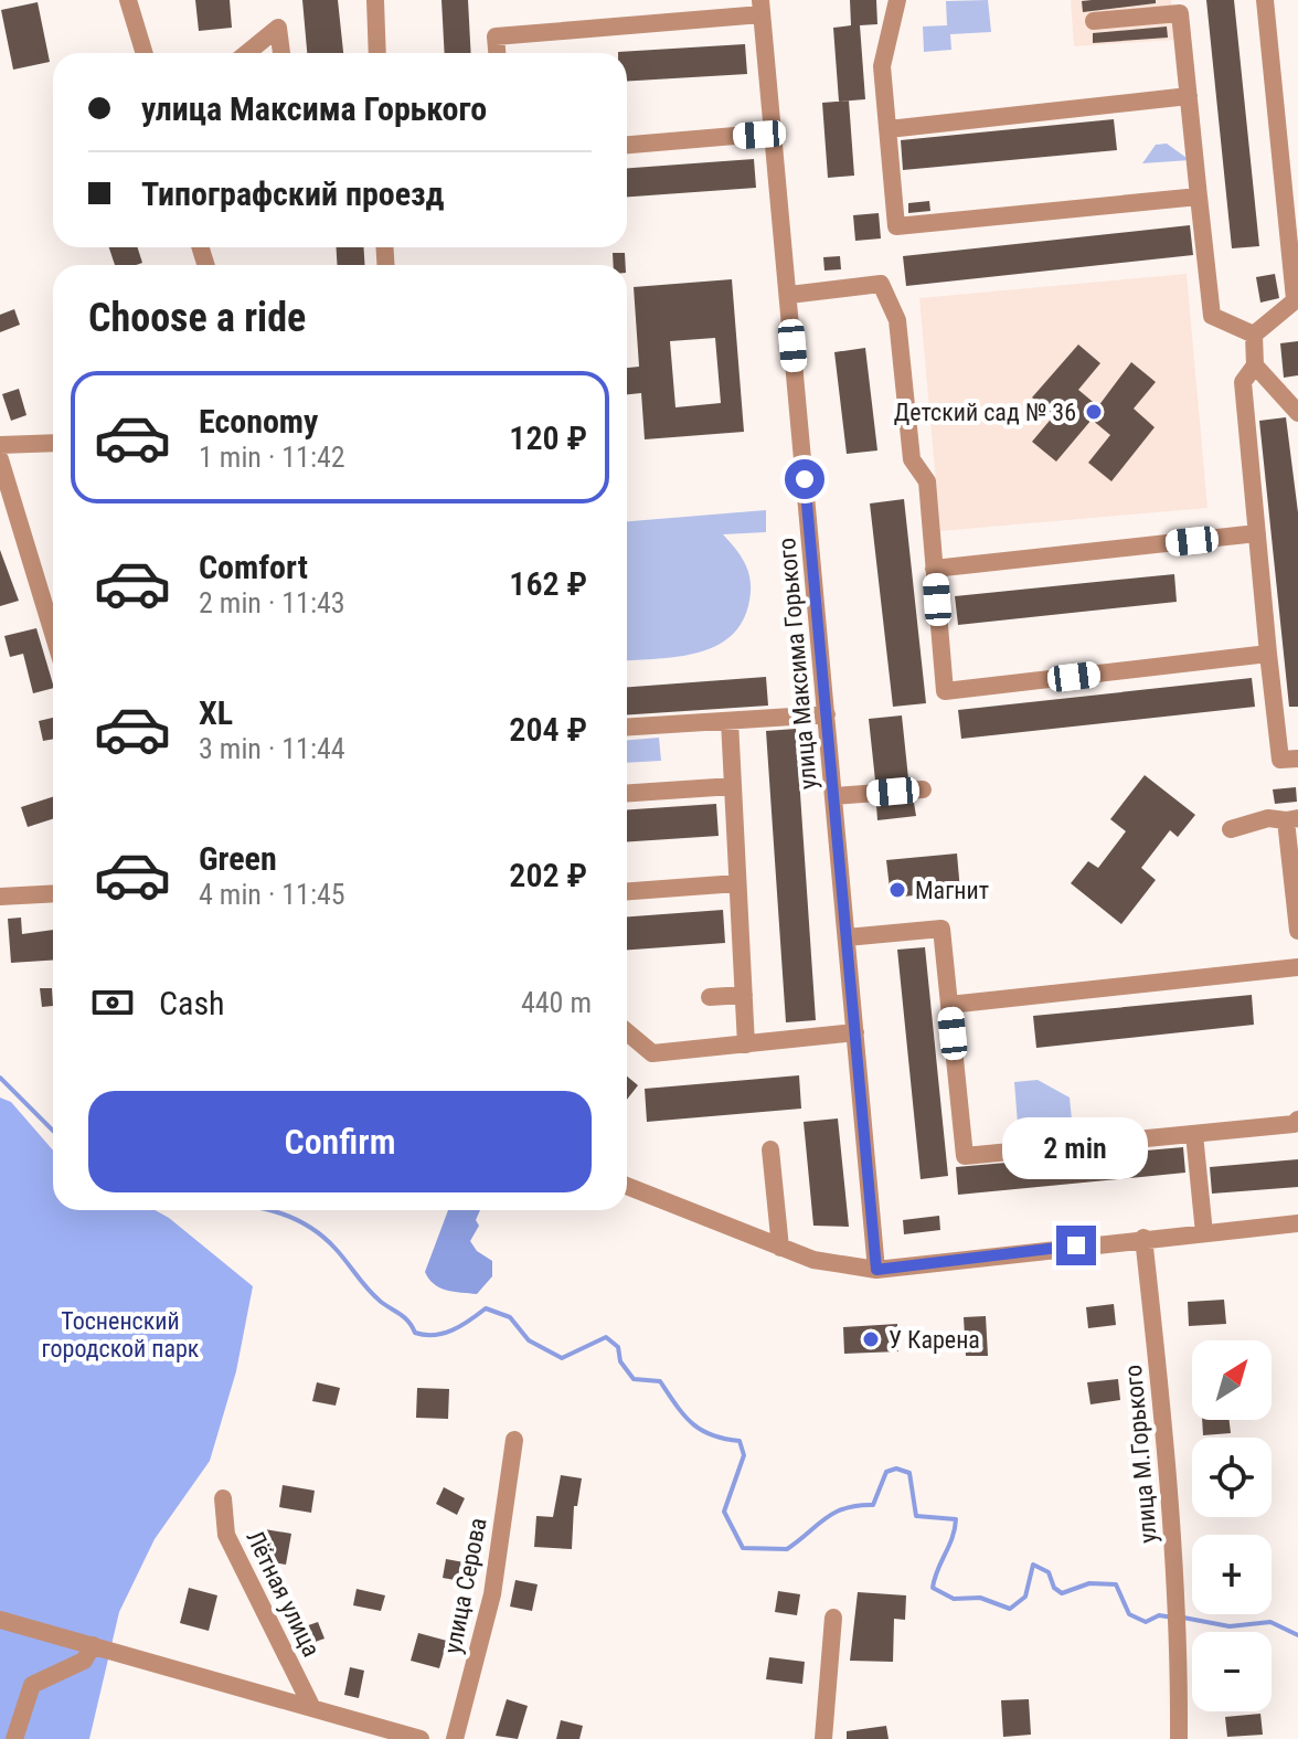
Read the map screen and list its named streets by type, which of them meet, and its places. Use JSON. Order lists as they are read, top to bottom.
{
  "streets": {
    "street": [
      "улица Максима Горького",
      "улица М.Горького",
      "улица Серова",
      "Лётная улица"
    ]
  },
  "parks": ["Тосненский городской парк"],
  "places": ["Детский сад № 36", "Магнит", "У Карена"],
  "north": "top right",
  "page": {
    "banner": ["улица Максима Горького", "Типографский проезд"],
    "heading": "Choose a ride",
    "list": [
      {
        "name": "Economy",
        "note": "1 min · 11:42",
        "value": "120 ₽"
      },
      {
        "name": "Comfort",
        "note": "2 min · 11:43",
        "value": "162 ₽"
      },
      {
        "name": "XL",
        "note": "3 min · 11:44",
        "value": "204 ₽"
      },
      {
        "name": "Green",
        "note": "4 min · 11:45",
        "value": "202 ₽"
      }
    ],
    "pay": ["Cash", "440 m"],
    "buttons": "Confirm",
    "bubble": "2 min",
    "map_buttons": ["+", "−"]
  }
}
